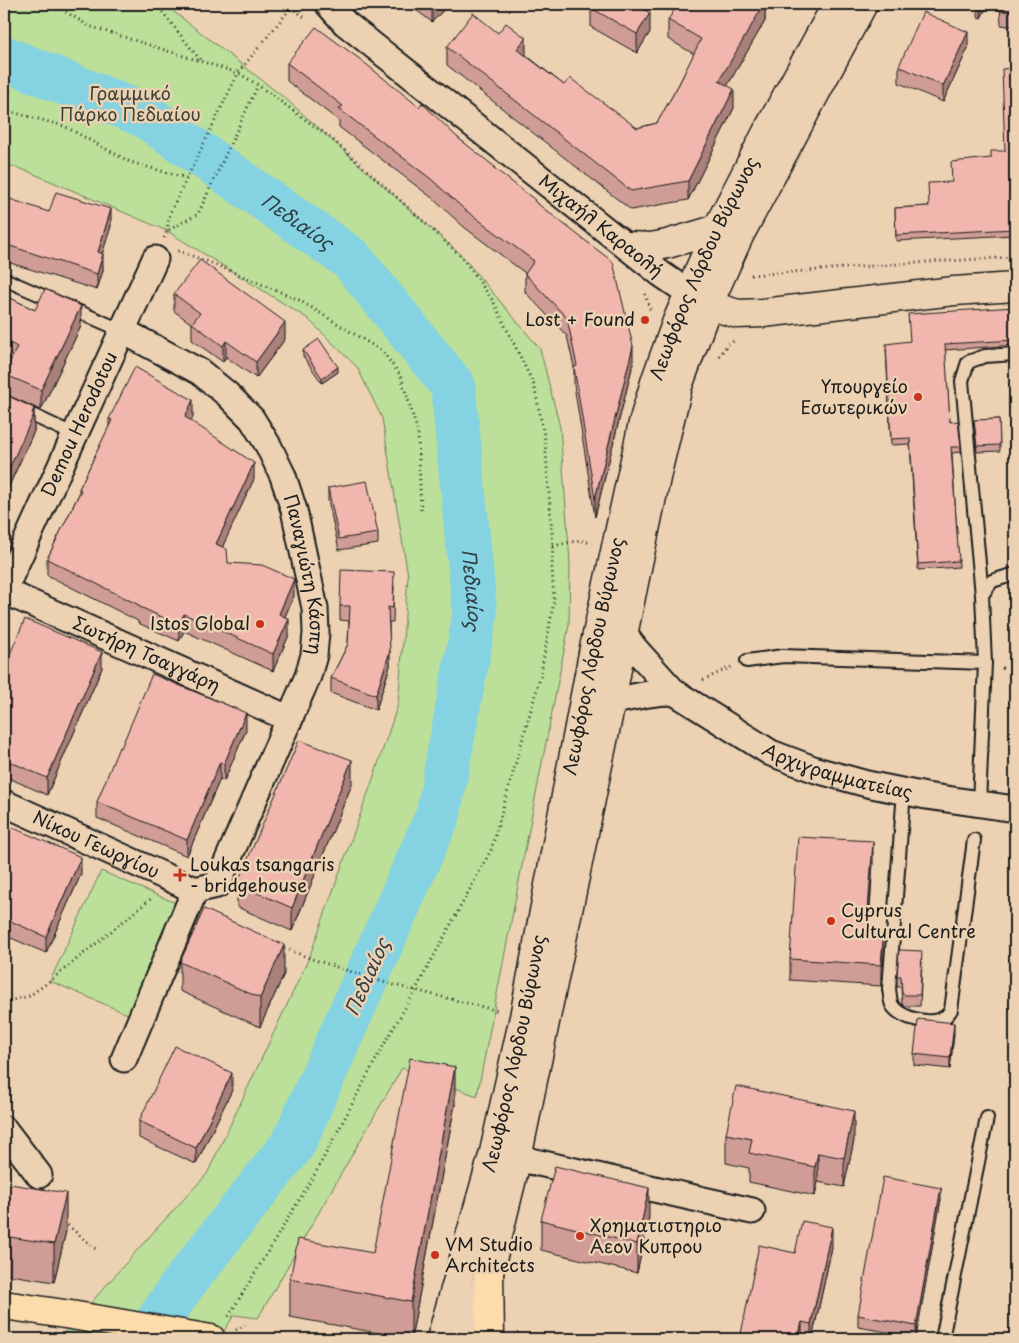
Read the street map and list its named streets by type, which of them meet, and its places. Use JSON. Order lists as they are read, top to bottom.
{
  "streets": {
    "main road": ["Μιχαήλ Καραολή", "Λεωφόρος Λόρδου Βύρωνος"],
    "street": [
      "Demou Herodotou",
      "Παναγιώτη Κάσπη",
      "Σωτήρη Τσαγγάρη",
      "Αρχιγραμματείας",
      "Νίκου Γεωργίου"
    ]
  },
  "crossings": [
    ["Μιχαήλ Καραολή", "Λεωφόρος Λόρδου Βύρωνος"],
    ["Λεωφόρος Λόρδου Βύρωνος", "Αρχιγραμματείας"],
    ["Demou Herodotou", "Παναγιώτη Κάσπη"],
    ["Demou Herodotou", "Σωτήρη Τσαγγάρη"],
    ["Παναγιώτη Κάσπη", "Σωτήρη Τσαγγάρη"],
    ["Παναγιώτη Κάσπη", "Νίκου Γεωργίου"]
  ],
  "water": ["Πεδιαίος"],
  "parks": ["Γραμμικό Πάρκο Πεδιαίου"],
  "places": {
    "other": [
      "Lost + Found",
      "Υπουργείο Εσωτερικών",
      "Istos Global",
      "Cyprus Cultural Centre",
      "Χρηματιστηριο Αεον Κυπρου",
      "VM Studio Architects"
    ],
    "health": ["Loukas tsangaris - bridgehouse"]
  }
}
